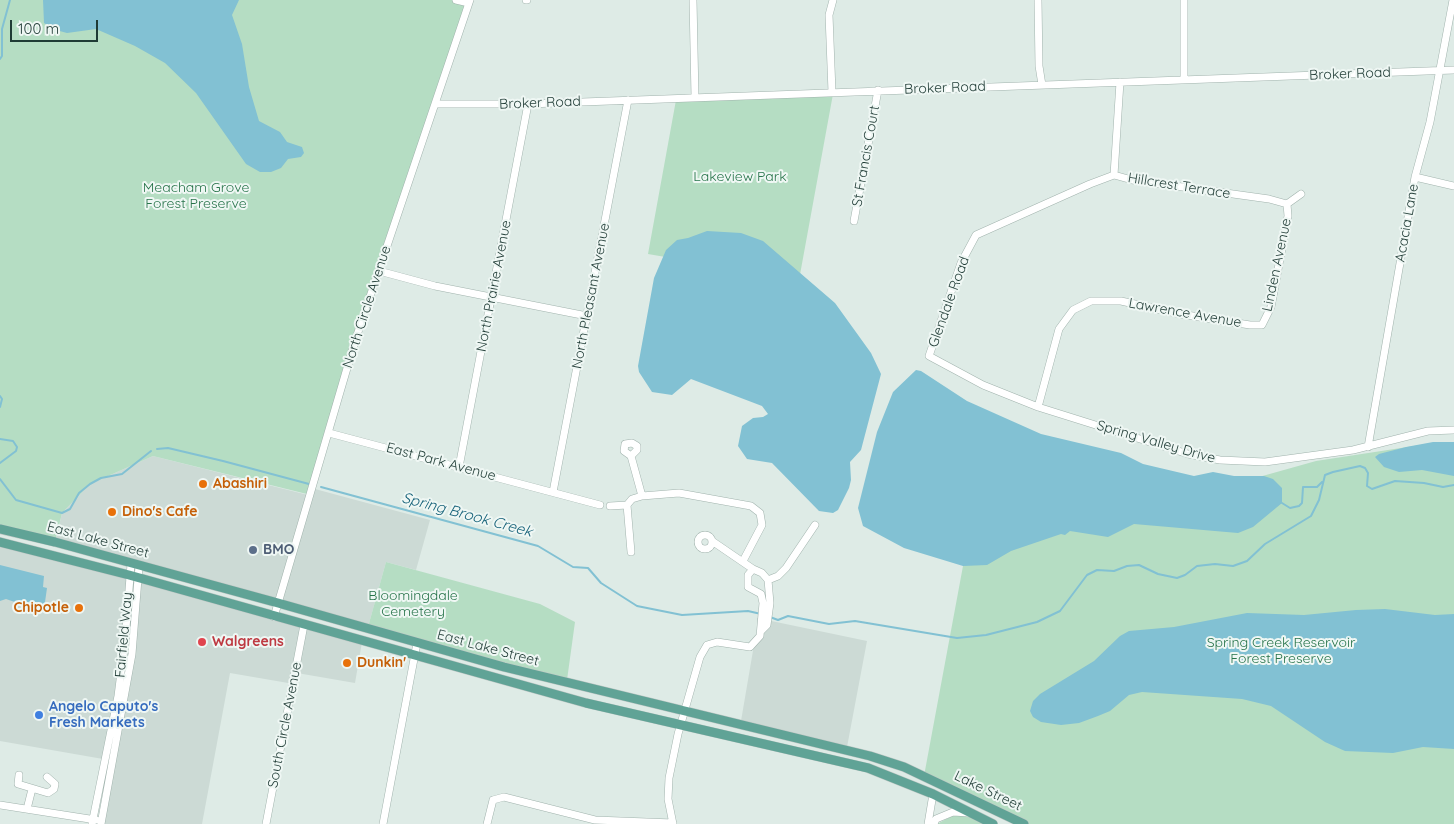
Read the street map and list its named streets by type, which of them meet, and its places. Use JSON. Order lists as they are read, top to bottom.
{
  "streets": {
    "main road": ["East Lake Street", "Lake Street"],
    "street": [
      "Broker Road",
      "St Francis Court",
      "Hillcrest Terrace",
      "Acacia Lane",
      "Linden Avenue",
      "North Prairie Avenue",
      "North Pleasant Avenue",
      "Glendale Road",
      "North Circle Avenue",
      "Lawrence Avenue",
      "Spring Valley Drive",
      "East Park Avenue",
      "Fairfield Way",
      "South Circle Avenue"
    ]
  },
  "crossings": [
    ["Broker Road", "St Francis Court"],
    ["Broker Road", "Acacia Lane"],
    ["Broker Road", "North Prairie Avenue"],
    ["Broker Road", "North Pleasant Avenue"],
    ["Broker Road", "North Circle Avenue"],
    ["Hillcrest Terrace", "Linden Avenue"],
    ["Hillcrest Terrace", "Glendale Road"],
    ["Acacia Lane", "Spring Valley Drive"],
    ["Linden Avenue", "Lawrence Avenue"],
    ["North Prairie Avenue", "East Park Avenue"],
    ["North Pleasant Avenue", "East Park Avenue"],
    ["Glendale Road", "Spring Valley Drive"],
    ["North Circle Avenue", "East Park Avenue"],
    ["North Circle Avenue", "East Lake Street"],
    ["Lawrence Avenue", "Spring Valley Drive"],
    ["East Lake Street", "Fairfield Way"],
    ["East Lake Street", "South Circle Avenue"],
    ["East Lake Street", "Lake Street"]
  ],
  "water": ["Spring Brook Creek"],
  "parks": [
    "Lakeview Park",
    "Meacham Grove Forest Preserve",
    "Bloomingdale Cemetery",
    "Spring Creek Reservoir Forest Preserve"
  ],
  "places": [
    "Abashiri",
    "Dino's Cafe",
    "BMO",
    "Chipotle",
    "Walgreens",
    "Dunkin'",
    "Angelo Caputo's Fresh Markets"
  ],
  "scale_bar": "100 m"
}
